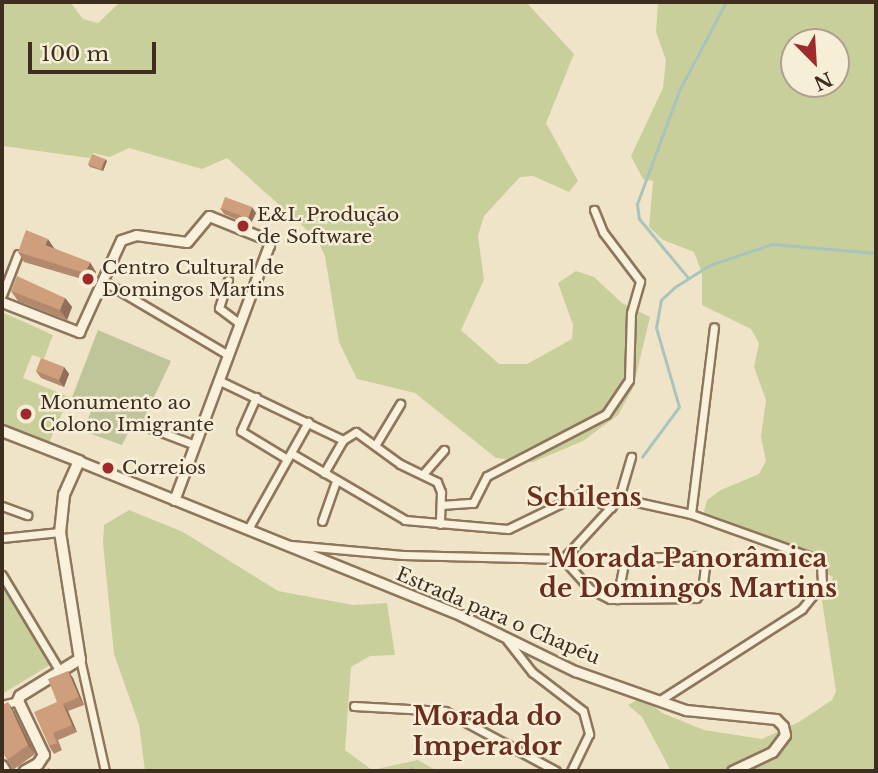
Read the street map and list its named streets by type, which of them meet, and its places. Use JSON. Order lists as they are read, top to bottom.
{
  "streets": {
    "street": ["Estrada para o Chapéu"]
  },
  "districts": ["Schilens", "Morada Panorâmica de Domingos Martins", "Morada do Imperador"],
  "places": [
    "E&L Produção de Software",
    "Centro Cultural de Domingos Martins",
    "Monumento ao Colono Imigrante",
    "Correios"
  ],
  "scale_bar": "100 m",
  "north": "bottom right"
}
